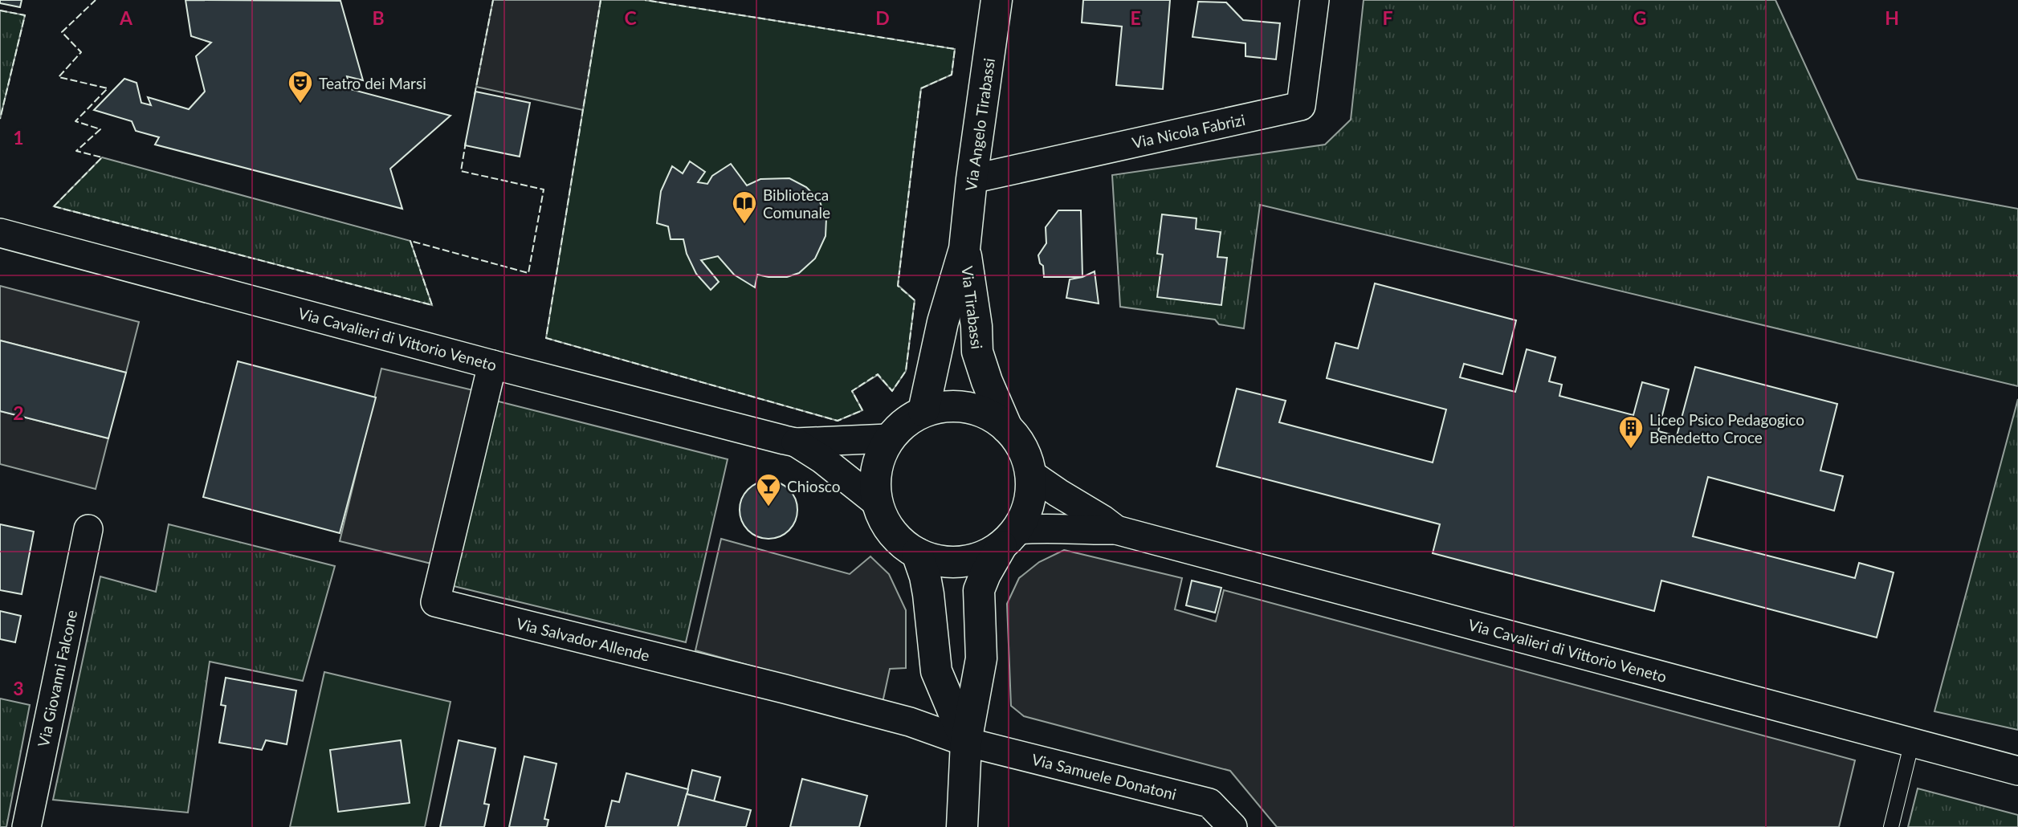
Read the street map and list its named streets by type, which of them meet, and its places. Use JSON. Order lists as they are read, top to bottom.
{
  "streets": {
    "street": [
      "Via Angelo Tirabassi",
      "Via Nicola Fabrizi",
      "Via Tirabassi",
      "Via Cavalieri di Vittorio Veneto",
      "Via Salvador Allende",
      "Via Giovanni Falcone",
      "Via Samuele Donatoni"
    ]
  },
  "crossings": [
    ["Via Angelo Tirabassi", "Via Nicola Fabrizi"],
    ["Via Angelo Tirabassi", "Via Tirabassi"],
    ["Via Tirabassi", "Via Cavalieri di Vittorio Veneto"],
    ["Via Cavalieri di Vittorio Veneto", "Via Salvador Allende"],
    ["Via Salvador Allende", "Via Samuele Donatoni"]
  ],
  "places": {
    "theatre": ["Teatro dei Marsi"],
    "library": ["Biblioteca Comunale"],
    "building": ["Liceo Psico Pedagogico Benedetto Croce"],
    "bar": ["Chiosco"]
  },
  "grid": {
    "columns": [
      "A",
      "B",
      "C",
      "D",
      "E",
      "F",
      "G",
      "H"
    ],
    "rows": ["1", "2", "3"]
  }
}
